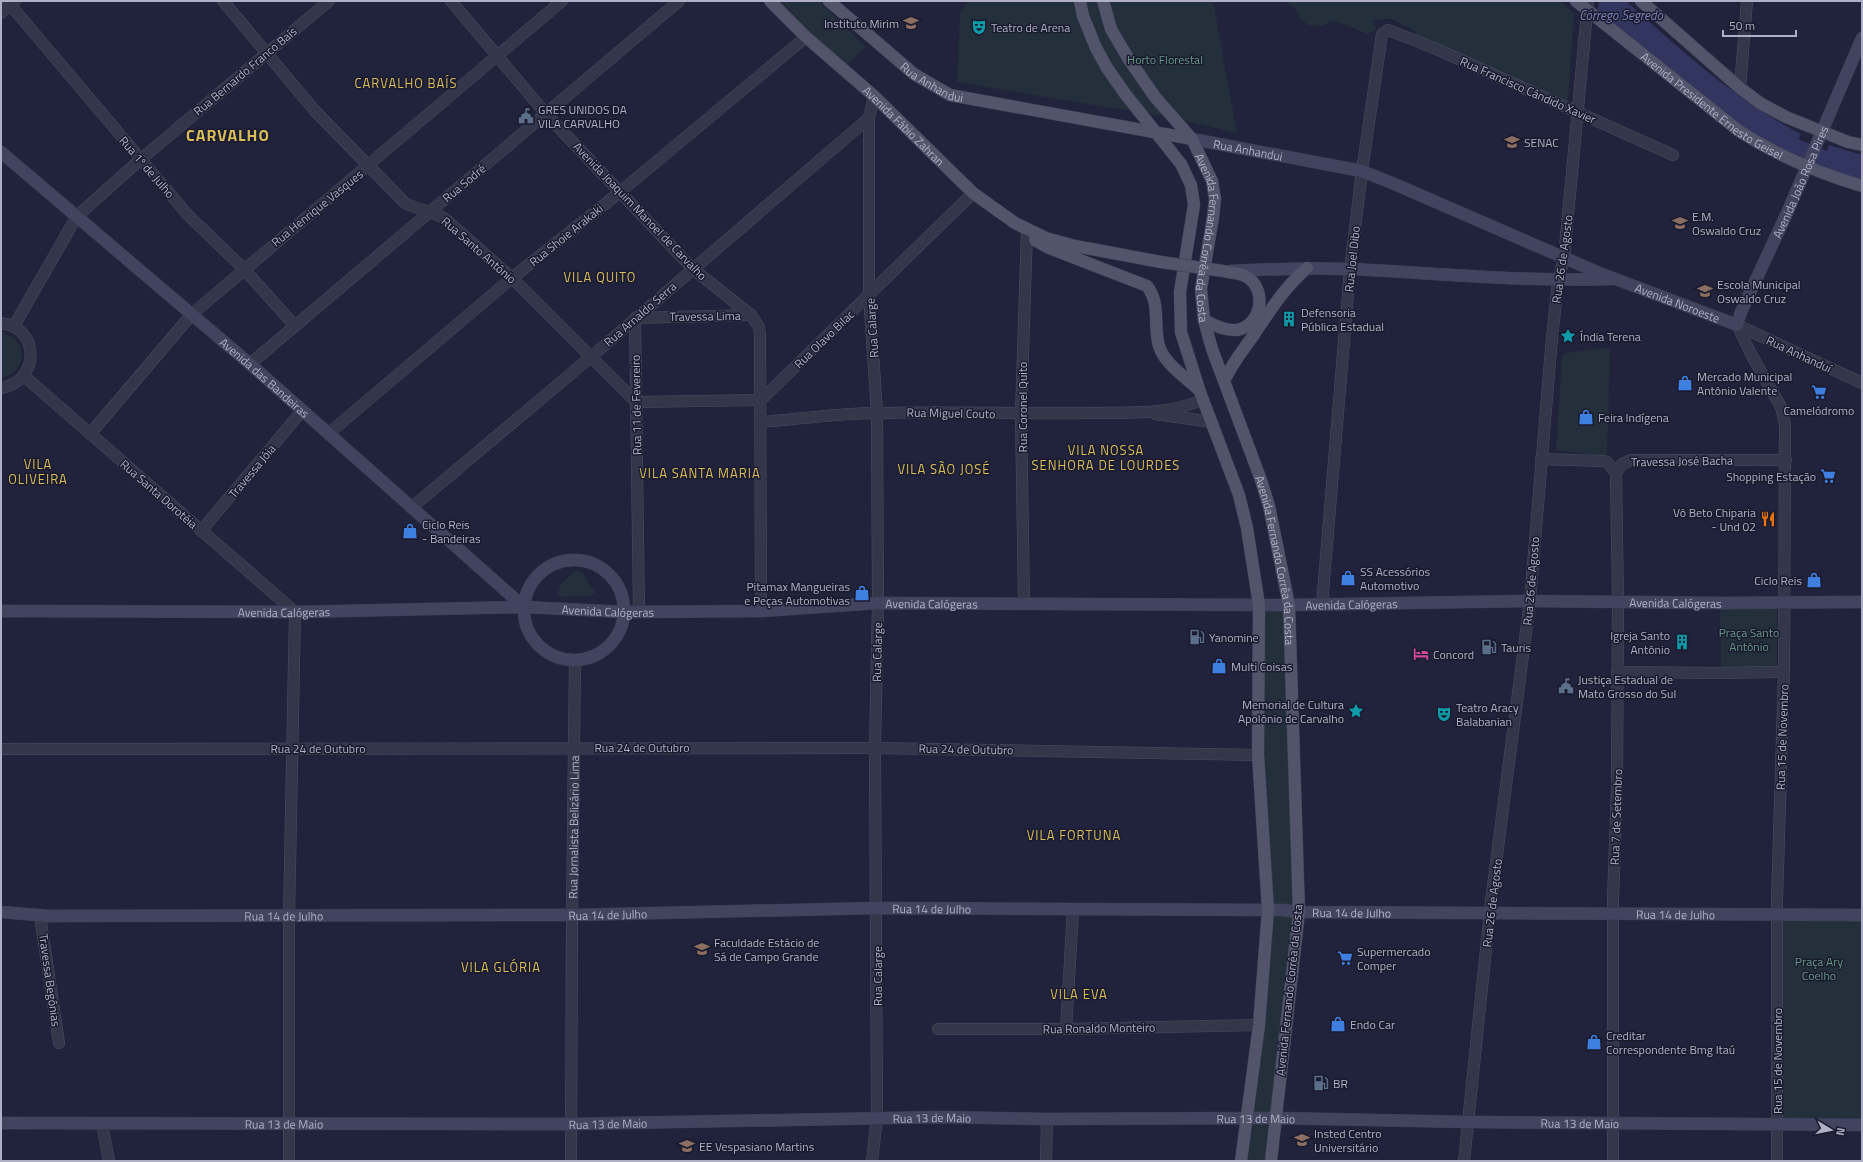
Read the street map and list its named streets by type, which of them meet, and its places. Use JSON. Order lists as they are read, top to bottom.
{
  "streets": {
    "main road": [
      "Rua Anhandui",
      "Avenida Presidente Ernesto Geisel",
      "Avenida Fábio Zahran",
      "Avenida Fernando Corrêa da Costa"
    ],
    "street": [
      "Rua Bernardo Franco Baís",
      "Rua Francisco Cândido Xavier",
      "Rua 1º de Julho",
      "Avenida João Rosa Pires",
      "Rua Sodré",
      "Rua Henrique Vasques",
      "Avenida Joaquim Manoel de Carvalho",
      "Rua Shoie Arakaki",
      "Rua Santo Antônio",
      "Rua Joel Dibo",
      "Rua 26 de Agosto",
      "Avenida Noroeste",
      "Rua Arnaldo Serra",
      "Travessa Lima",
      "Rua Calarge",
      "Rua Olavo Bilac",
      "Rua Anhanduí",
      "Avenida das Bandeiras",
      "Rua 11 de Fevereiro",
      "Rua Coronel Quito",
      "Rua Miguel Couto",
      "Travessa José Bacha",
      "Travessa Jóia",
      "Rua Santa Dorotéia",
      "Avenida Calógeras",
      "Rua 15 de Novembro",
      "Rua 24 de Outubro",
      "Rua 7 de Setembro",
      "Rua Jornalista Belizário Lima",
      "Rua 14 de Julho",
      "Travessa Begônias",
      "Rua Ronaldo Monteiro",
      "Rua 13 de Maio"
    ]
  },
  "crossings": [
    ["Rua Bernardo Franco Baís", "Rua 1º de Julho"],
    ["Rua Bernardo Franco Baís", "Rua Santo Antônio"],
    ["Rua Bernardo Franco Baís", "Avenida das Bandeiras"],
    ["Rua Anhandui", "Avenida Fernando Corrêa da Costa"],
    ["Rua Anhandui", "Rua Joel Dibo"],
    ["Rua Anhandui", "Rua 26 de Agosto"],
    ["Rua Anhandui", "Avenida Noroeste"],
    ["Rua Francisco Cândido Xavier", "Rua Joel Dibo"],
    ["Rua Francisco Cândido Xavier", "Rua 26 de Agosto"],
    ["Avenida Presidente Ernesto Geisel", "Avenida João Rosa Pires"],
    ["Avenida Presidente Ernesto Geisel", "Rua 26 de Agosto"],
    ["Avenida Fábio Zahran", "Rua Shoie Arakaki"],
    ["Avenida Fábio Zahran", "Rua Calarge"],
    ["Avenida Fábio Zahran", "Rua Olavo Bilac"],
    ["Avenida Fábio Zahran", "Rua Coronel Quito"],
    ["Rua 1º de Julho", "Rua Sodré"],
    ["Rua 1º de Julho", "Rua Henrique Vasques"],
    ["Avenida João Rosa Pires", "Avenida Noroeste"],
    ["Avenida João Rosa Pires", "Rua Anhanduí"],
    ["Avenida João Rosa Pires", "Rua 15 de Novembro"],
    ["Rua Sodré", "Avenida Joaquim Manoel de Carvalho"],
    ["Rua Sodré", "Rua Santo Antônio"],
    ["Rua Sodré", "Avenida das Bandeiras"],
    ["Rua Henrique Vasques", "Avenida Joaquim Manoel de Carvalho"],
    ["Rua Henrique Vasques", "Rua Santo Antônio"],
    ["Rua Henrique Vasques", "Avenida das Bandeiras"],
    ["Rua Henrique Vasques", "Rua Santa Dorotéia"],
    ["Avenida Joaquim Manoel de Carvalho", "Rua Shoie Arakaki"],
    ["Avenida Joaquim Manoel de Carvalho", "Rua Arnaldo Serra"],
    ["Avenida Joaquim Manoel de Carvalho", "Travessa Lima"],
    ["Avenida Joaquim Manoel de Carvalho", "Rua Olavo Bilac"],
    ["Avenida Joaquim Manoel de Carvalho", "Rua Miguel Couto"],
    ["Avenida Joaquim Manoel de Carvalho", "Avenida Calógeras"],
    ["Rua Shoie Arakaki", "Rua Santo Antônio"],
    ["Rua Shoie Arakaki", "Avenida das Bandeiras"],
    ["Avenida Fernando Corrêa da Costa", "Rua Miguel Couto"],
    ["Avenida Fernando Corrêa da Costa", "Avenida Calógeras"],
    ["Avenida Fernando Corrêa da Costa", "Rua 24 de Outubro"],
    ["Avenida Fernando Corrêa da Costa", "Rua 14 de Julho"],
    ["Avenida Fernando Corrêa da Costa", "Rua Ronaldo Monteiro"],
    ["Avenida Fernando Corrêa da Costa", "Rua 13 de Maio"],
    ["Rua Santo Antônio", "Rua Arnaldo Serra"],
    ["Rua Santo Antônio", "Rua 11 de Fevereiro"],
    ["Rua Joel Dibo", "Avenida Noroeste"],
    ["Rua Joel Dibo", "Avenida Calógeras"],
    ["Rua 26 de Agosto", "Avenida Noroeste"],
    ["Rua 26 de Agosto", "Travessa José Bacha"],
    ["Rua 26 de Agosto", "Avenida Calógeras"],
    ["Rua 26 de Agosto", "Rua 14 de Julho"],
    ["Rua 26 de Agosto", "Rua 13 de Maio"],
    ["Avenida Noroeste", "Rua Anhanduí"],
    ["Avenida Noroeste", "Rua 15 de Novembro"],
    ["Rua Arnaldo Serra", "Travessa Lima"],
    ["Rua Arnaldo Serra", "Rua Calarge"],
    ["Rua Arnaldo Serra", "Avenida das Bandeiras"],
    ["Rua Arnaldo Serra", "Rua 11 de Fevereiro"],
    ["Travessa Lima", "Rua 11 de Fevereiro"],
    ["Rua Calarge", "Rua Olavo Bilac"],
    ["Rua Calarge", "Rua Miguel Couto"],
    ["Rua Calarge", "Avenida Calógeras"],
    ["Rua Calarge", "Rua 24 de Outubro"],
    ["Rua Calarge", "Rua 14 de Julho"],
    ["Rua Calarge", "Rua 13 de Maio"],
    ["Rua Anhanduí", "Rua 15 de Novembro"],
    ["Avenida das Bandeiras", "Travessa Jóia"],
    ["Avenida das Bandeiras", "Avenida Calógeras"],
    ["Rua 11 de Fevereiro", "Avenida Calógeras"],
    ["Rua Coronel Quito", "Rua Miguel Couto"],
    ["Rua Coronel Quito", "Avenida Calógeras"],
    ["Travessa José Bacha", "Rua 15 de Novembro"],
    ["Travessa José Bacha", "Rua 7 de Setembro"],
    ["Travessa Jóia", "Rua Santa Dorotéia"],
    ["Rua Santa Dorotéia", "Avenida Calógeras"],
    ["Avenida Calógeras", "Rua 15 de Novembro"],
    ["Avenida Calógeras", "Rua 7 de Setembro"],
    ["Rua 15 de Novembro", "Rua 14 de Julho"],
    ["Rua 15 de Novembro", "Rua 13 de Maio"],
    ["Rua 24 de Outubro", "Rua Jornalista Belizário Lima"],
    ["Rua 7 de Setembro", "Rua 14 de Julho"],
    ["Rua 7 de Setembro", "Rua 13 de Maio"],
    ["Rua Jornalista Belizário Lima", "Rua 14 de Julho"],
    ["Rua Jornalista Belizário Lima", "Rua 13 de Maio"],
    ["Rua 14 de Julho", "Travessa Begônias"]
  ],
  "districts": [
    "CARVALHO BAÍS",
    "CARVALHO",
    "VILA QUITO",
    "VILA NOSSA SENHORA DE LOURDES",
    "VILA OLIVEIRA",
    "VILA SÃO JOSÉ",
    "VILA SANTA MARIA",
    "VILA FORTUNA",
    "VILA GLÓRIA",
    "VILA EVA"
  ],
  "water": ["Córrego Segredo"],
  "parks": ["Horto Florestal", "Praça Santo Antônio", "Praça Ary Coelho"],
  "places": {
    "school or university": [
      "Instituto Mirim",
      "SENAC",
      "E.M. Oswaldo Cruz",
      "Escola Municipal Oswaldo Cruz",
      "Faculdade Estácio de Sá de Campo Grande",
      "Insted Centro Universitário",
      "EE Vespasiano Martins"
    ],
    "theatre": ["Teatro de Arena", "Teatro Aracy Balabanian"],
    "public building": ["GRES UNIDOS DA VILA CARVALHO", "Justiça Estadual de Mato Grosso do Sul"],
    "building": ["Defensoria Pública Estadual", "Igreja Santo Antônio"],
    "place": ["Índia Terena", "Memorial de Cultura Apolônio de Carvalho"],
    "shop": [
      "Mercado Municipal Antônio Valente",
      "Feira Indígena",
      "Ciclo Reis - Bandeiras",
      "SS Acessórios Automotivo",
      "Ciclo Reis",
      "Pitamax Mangueiras e Peças Automotivas",
      "Multi Coisas",
      "Endo Car",
      "Creditar Correspondente Bmg Itaú"
    ],
    "supermarket": ["Camelódromo", "Shopping Estação", "Supermercado Comper"],
    "restaurant": ["Vô Beto Chiparia - Und 02"],
    "fuel station": ["Yanomine", "Tauris", "BR"],
    "hotel": ["Concord"]
  },
  "scale_bar": "50 m",
  "north": "right"
}
